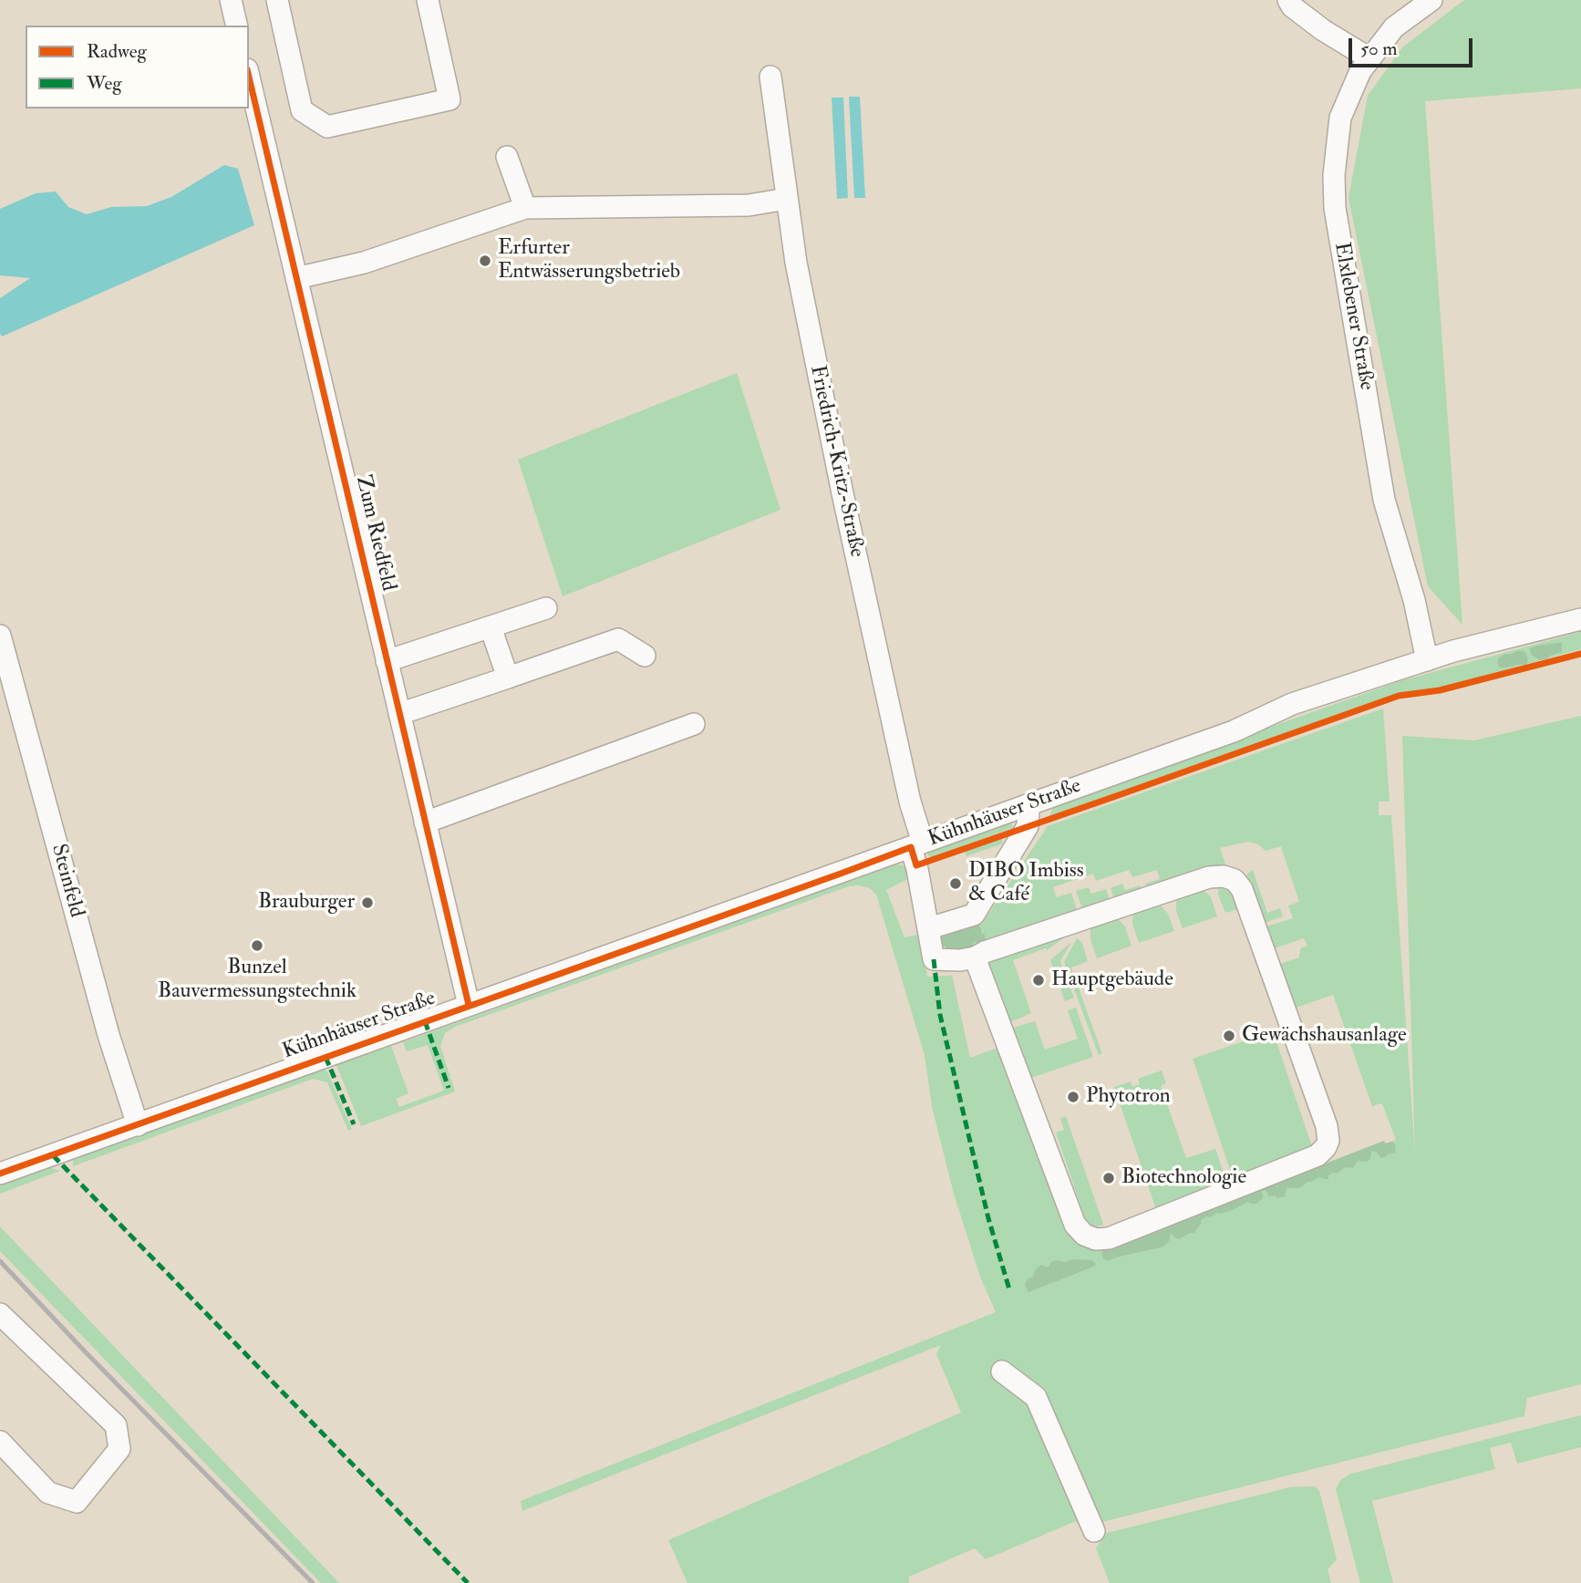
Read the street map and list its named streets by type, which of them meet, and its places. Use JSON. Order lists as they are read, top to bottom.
{
  "streets": {
    "street": [
      "Elxlebener Straße",
      "Friedrich-Kritz-Straße",
      "Zum Riedfeld",
      "Kühnhäuser Straße",
      "Steinfeld"
    ]
  },
  "crossings": [
    ["Elxlebener Straße", "Kühnhäuser Straße"],
    ["Friedrich-Kritz-Straße", "Kühnhäuser Straße"],
    ["Zum Riedfeld", "Kühnhäuser Straße"],
    ["Kühnhäuser Straße", "Steinfeld"]
  ],
  "places": [
    "Erfurter Entwässerungsbetrieb",
    "DIBO Imbiss & Café",
    "Brauburger",
    "Bunzel Bauvermessungstechnik",
    "Hauptgebäude",
    "Gewächshausanlage",
    "Phytotron",
    "Biotechnologie"
  ],
  "legend": ["Radweg", "Weg"],
  "scale_bar": "50 m"
}
